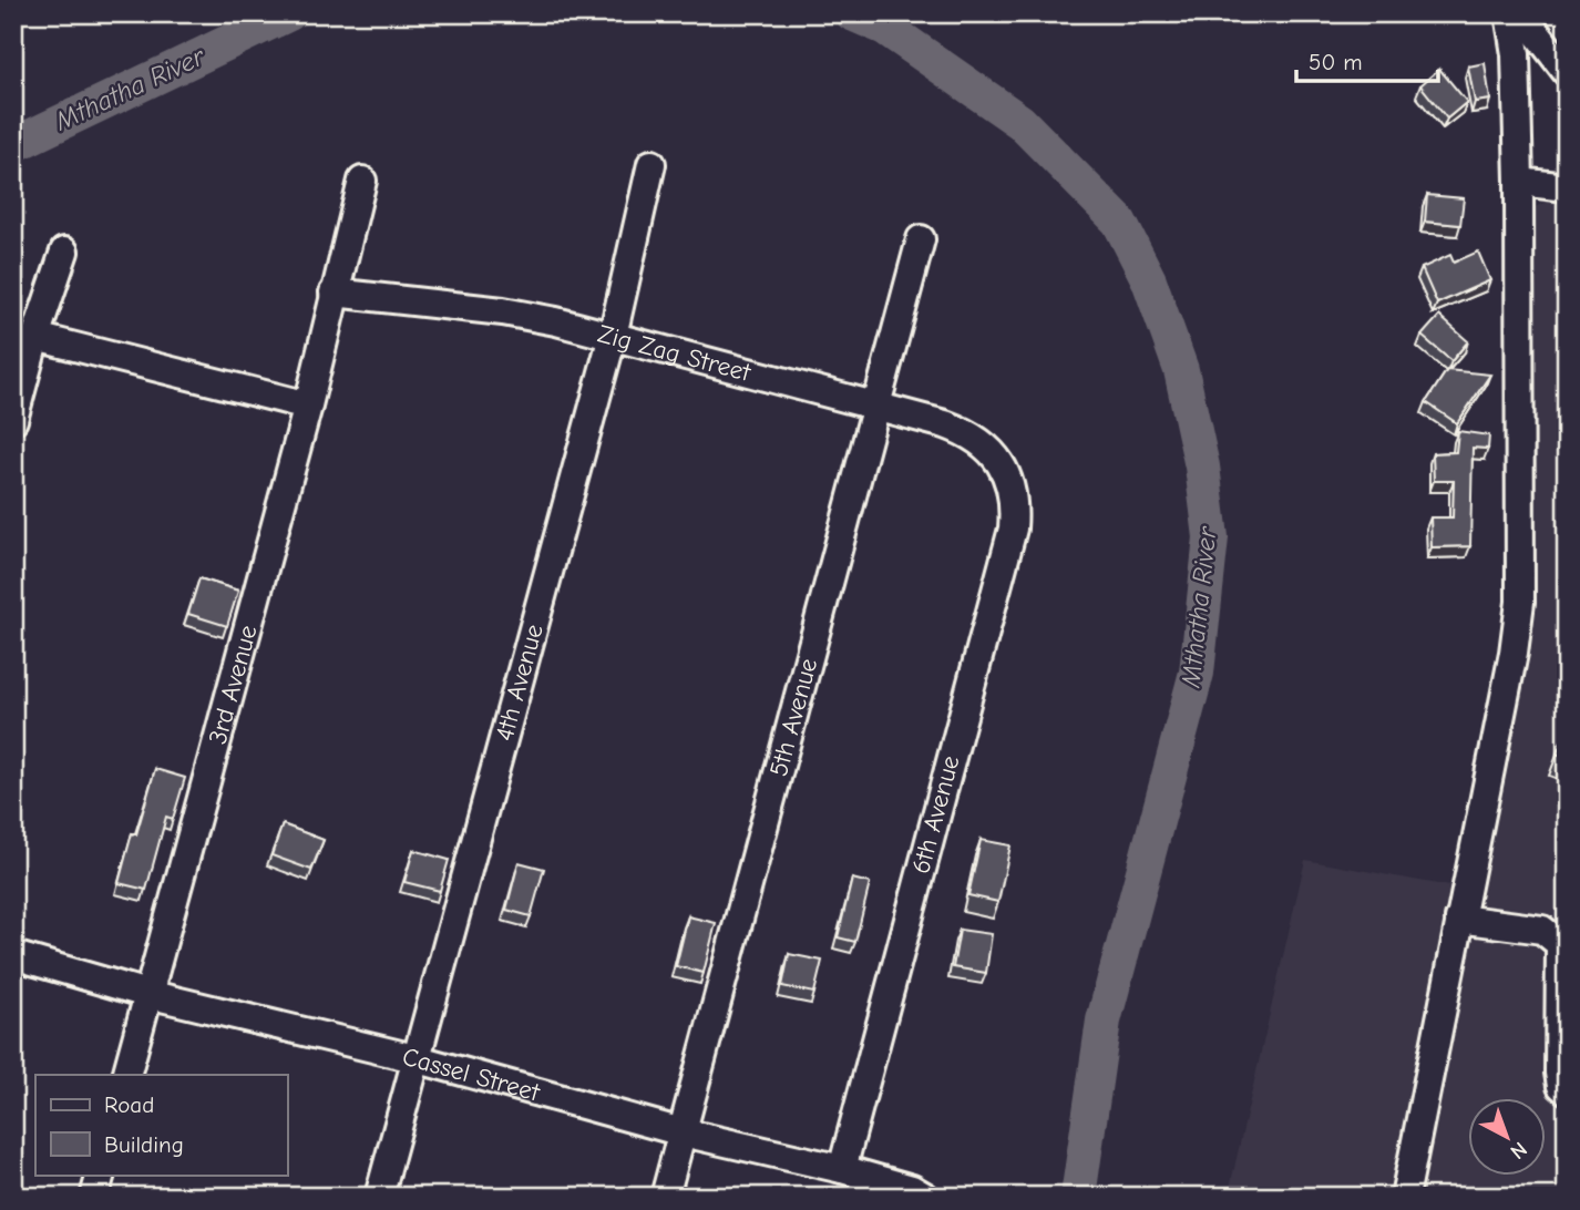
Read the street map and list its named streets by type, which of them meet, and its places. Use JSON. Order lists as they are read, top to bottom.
{
  "streets": {
    "street": [
      "Zig Zag Street",
      "4th Avenue",
      "3rd Avenue",
      "5th Avenue",
      "6th Avenue",
      "Cassel Street"
    ]
  },
  "crossings": [
    ["Zig Zag Street", "4th Avenue"],
    ["Zig Zag Street", "3rd Avenue"],
    ["Zig Zag Street", "5th Avenue"],
    ["Zig Zag Street", "6th Avenue"],
    ["4th Avenue", "Cassel Street"],
    ["3rd Avenue", "Cassel Street"],
    ["5th Avenue", "Cassel Street"],
    ["6th Avenue", "Cassel Street"]
  ],
  "water": ["Mthatha River"],
  "legend": ["Road", "Building"],
  "scale_bar": "50 m",
  "north": "bottom right"
}
